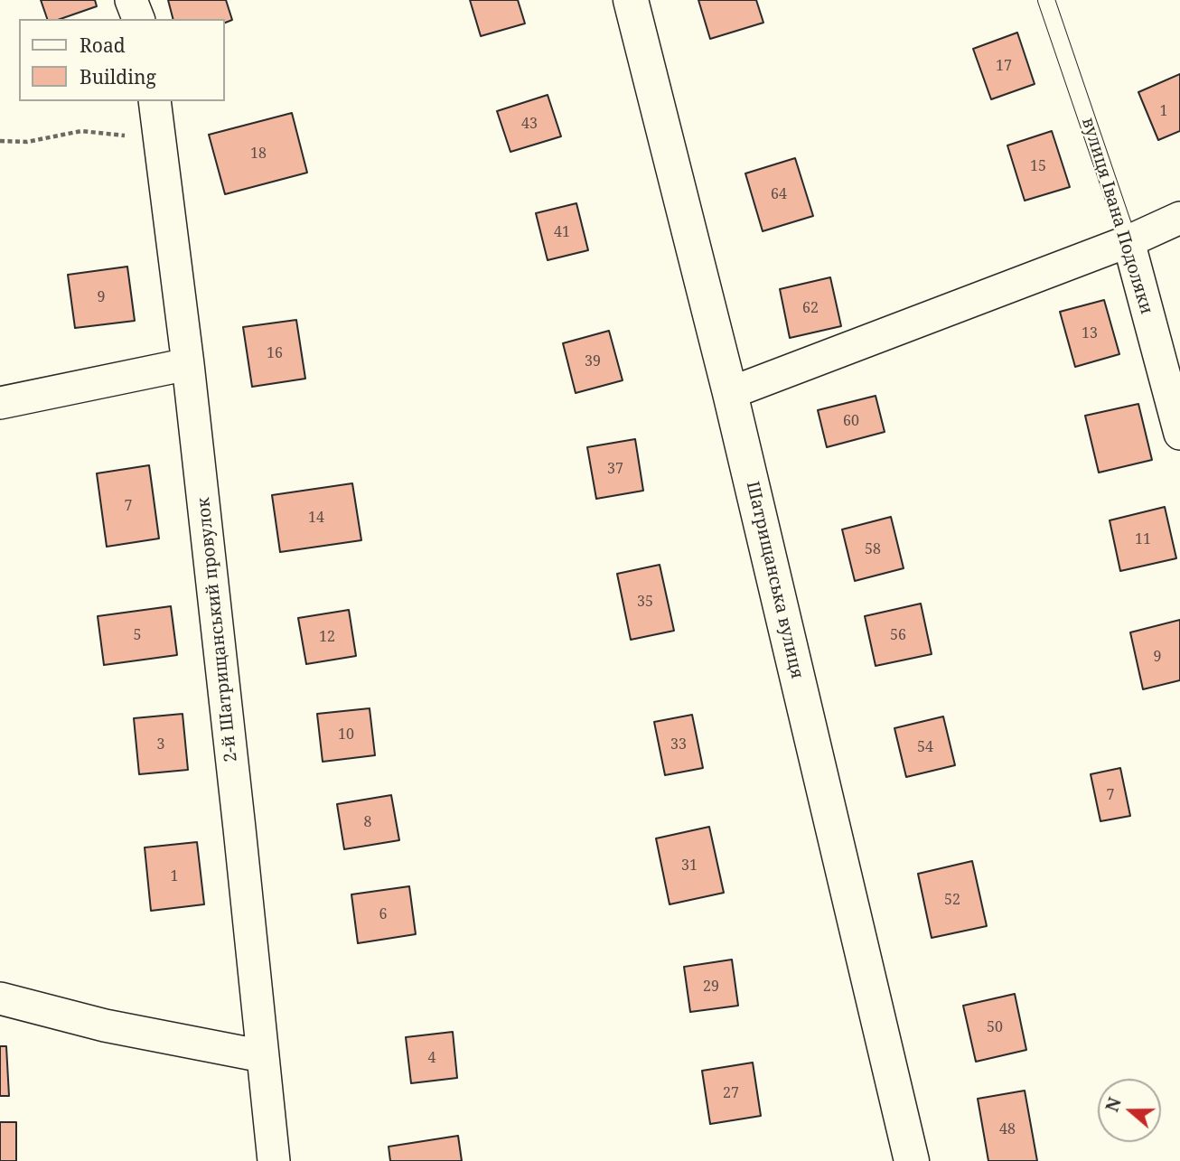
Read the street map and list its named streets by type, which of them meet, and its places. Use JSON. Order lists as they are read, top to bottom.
{
  "streets": {
    "street": ["вулиця Івана Подоляки", "Шатрищанська вулиця", "2-й Шатрищанський провулок"]
  },
  "house_numbers": [
    "17",
    "1",
    "43",
    "18",
    "15",
    "64",
    "41",
    "9",
    "62",
    "13",
    "16",
    "39",
    "60",
    "37",
    "7",
    "14",
    "11",
    "58",
    "35",
    "5",
    "56",
    "12",
    "9",
    "10",
    "3",
    "33",
    "54",
    "7",
    "8",
    "31",
    "1",
    "52",
    "6",
    "29",
    "50",
    "4",
    "27",
    "48"
  ],
  "legend": ["Road", "Building"],
  "north": "left"
}
